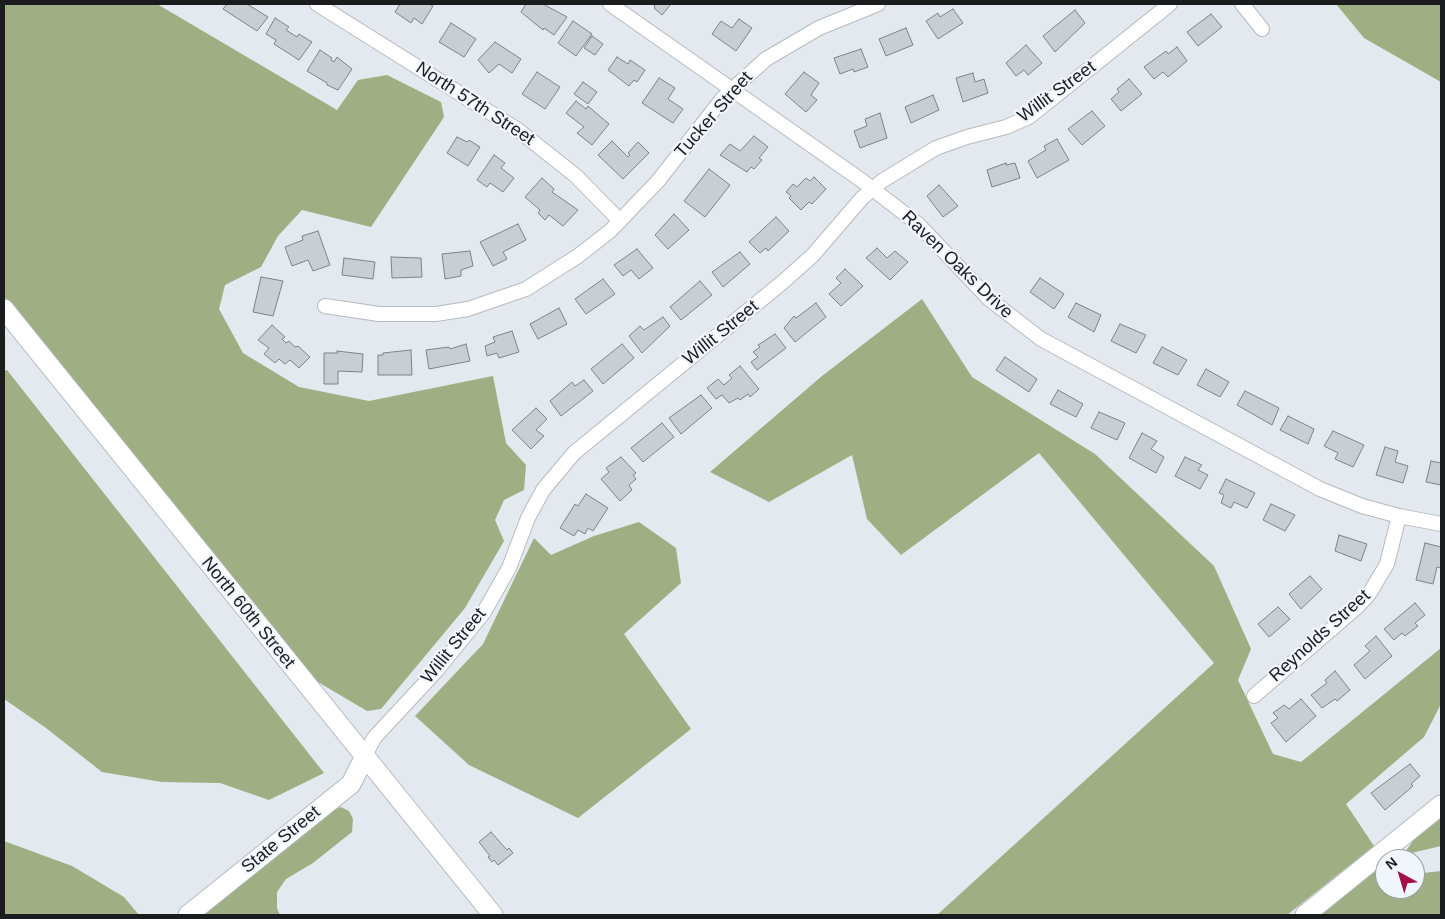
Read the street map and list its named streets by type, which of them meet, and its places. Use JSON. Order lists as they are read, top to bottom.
{
  "streets": {
    "main road": ["North 60th Street", "State Street"],
    "street": [
      "Willit Street",
      "North 57th Street",
      "Tucker Street",
      "Raven Oaks Drive",
      "Reynolds Street"
    ]
  },
  "crossings": [
    ["Willit Street", "Raven Oaks Drive"],
    ["Willit Street", "North 60th Street"],
    ["Willit Street", "State Street"],
    ["North 57th Street", "Tucker Street"],
    ["Tucker Street", "Raven Oaks Drive"],
    ["Raven Oaks Drive", "Reynolds Street"],
    ["North 60th Street", "State Street"]
  ],
  "north": "top left"
}
